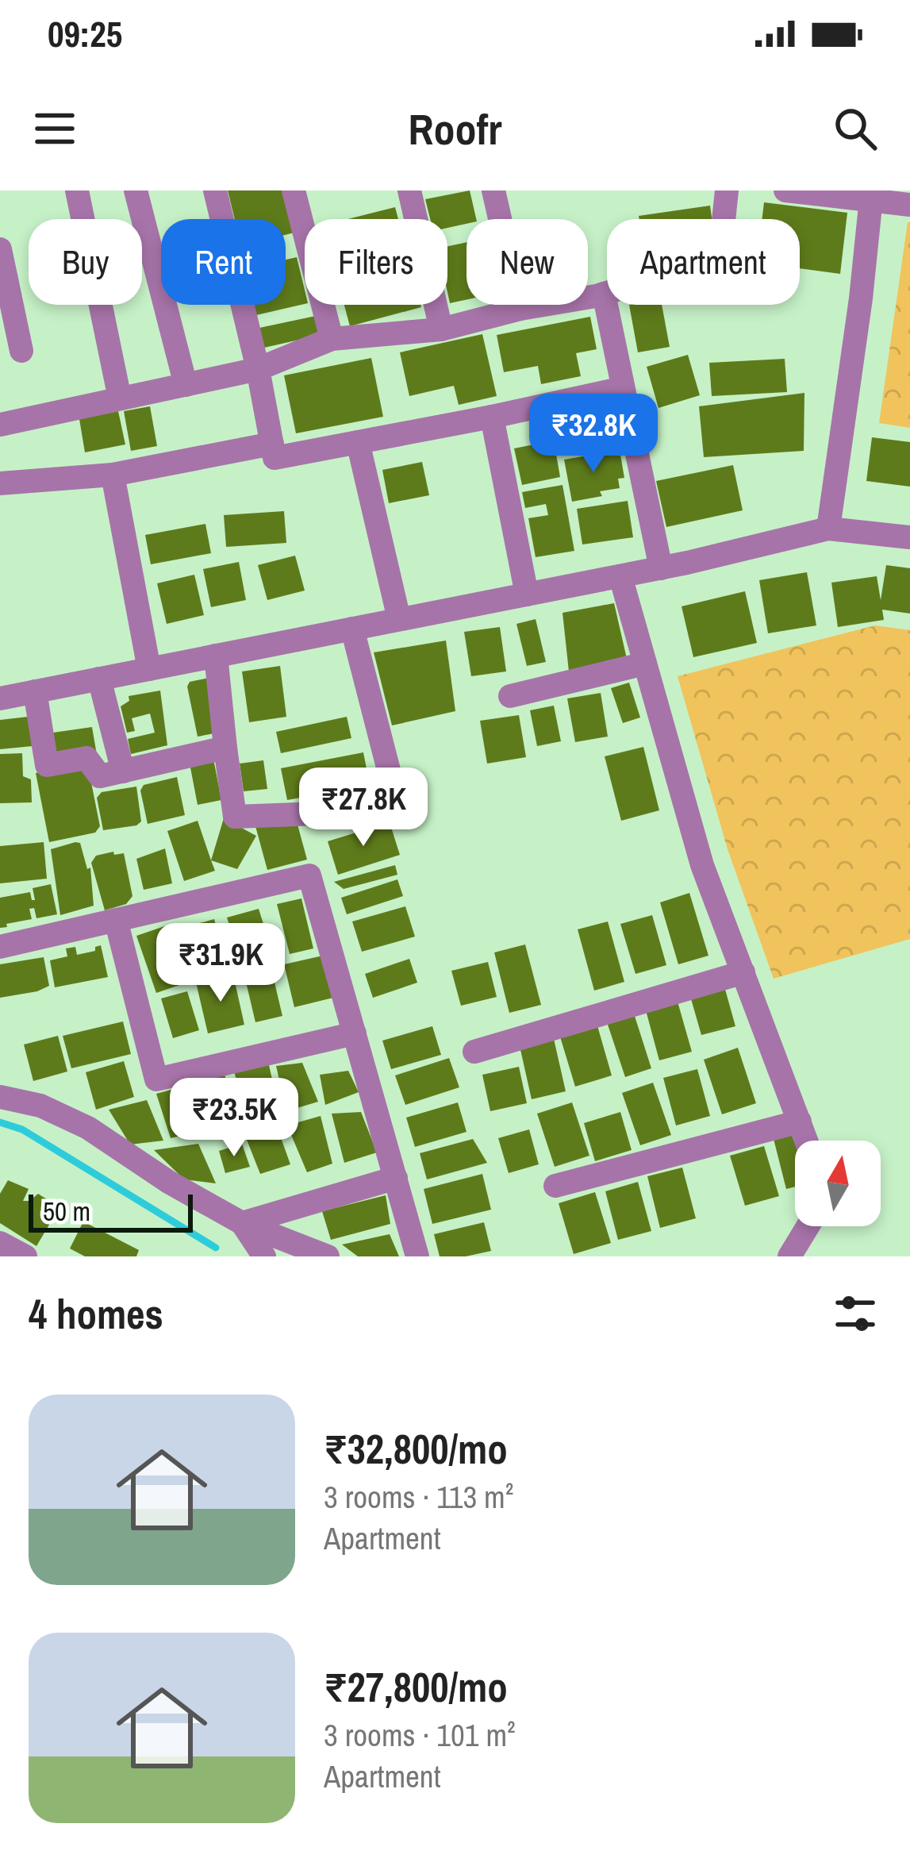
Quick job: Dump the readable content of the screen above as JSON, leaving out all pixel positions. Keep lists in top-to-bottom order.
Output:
{
  "scale_bar": "50 m",
  "north": "top",
  "page": {
    "status": "09:25",
    "header": "Roofr",
    "chip": [
      "Buy",
      "Rent",
      "Filters",
      "New",
      "Apartment"
    ],
    "price": [
      "₹32.8K",
      "₹27.8K",
      "₹31.9K",
      "₹23.5K"
    ],
    "scale": "50 m",
    "heading": "4 homes",
    "list": [
      {
        "name": "₹32,800/mo",
        "note": "3 rooms · 113 m² · Apartment"
      },
      {
        "name": "₹27,800/mo",
        "note": "3 rooms · 101 m² · Apartment"
      }
    ]
  }
}
